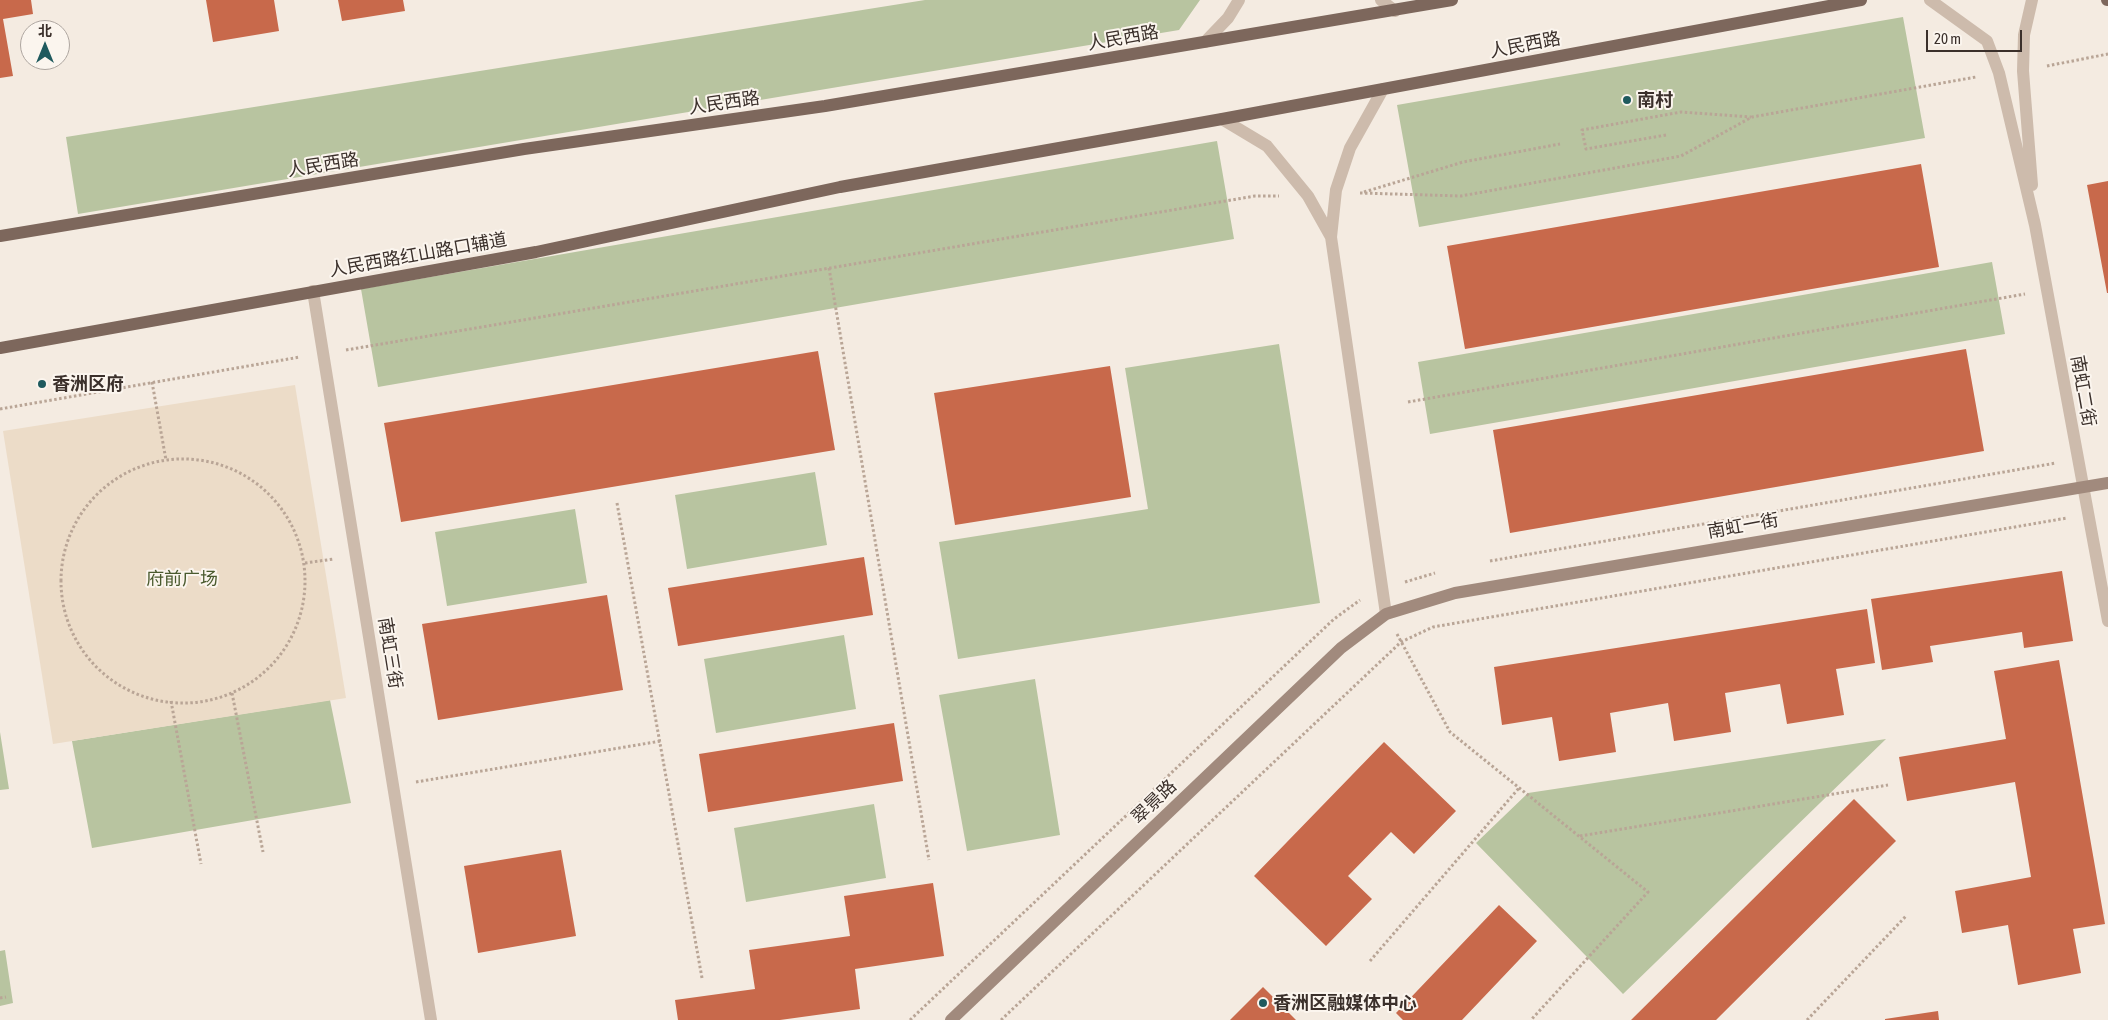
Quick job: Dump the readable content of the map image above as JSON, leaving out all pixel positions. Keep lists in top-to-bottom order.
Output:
{
  "streets": {
    "main road": [
      "人民西路",
      "人民西路红山路口辅道",
      "南虹一街",
      "翠景路"
    ],
    "street": ["南虹二街", "南虹三街"]
  },
  "crossings": [
    ["人民西路", "人民西路红山路口辅道"],
    ["人民西路红山路口辅道", "南虹三街"],
    ["南虹二街", "南虹一街"],
    ["南虹一街", "翠景路"]
  ],
  "parks": ["府前广场"],
  "places": ["南村", "香洲区府", "香洲区融媒体中心"],
  "scale_bar": "20 m",
  "north": "top"
}
